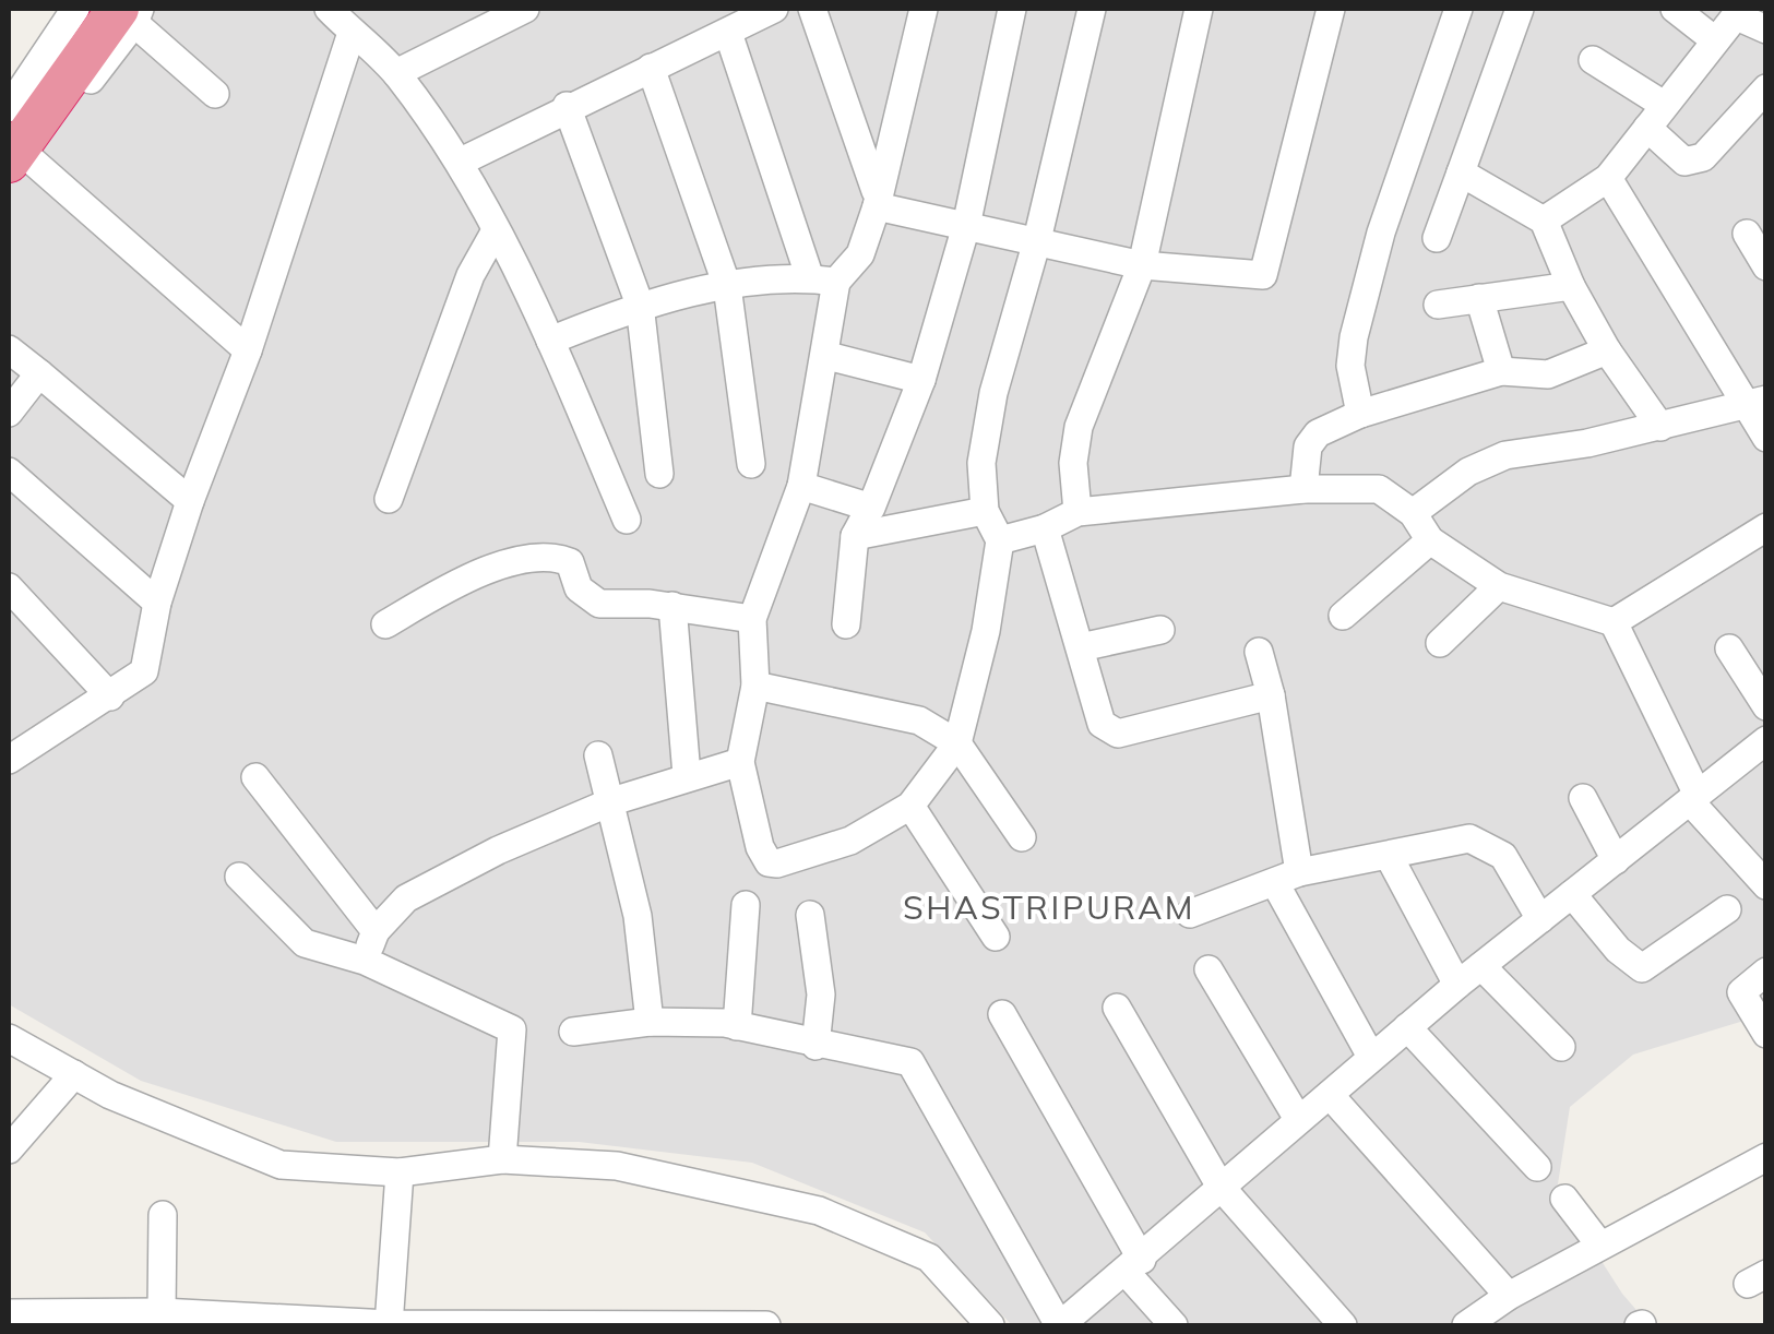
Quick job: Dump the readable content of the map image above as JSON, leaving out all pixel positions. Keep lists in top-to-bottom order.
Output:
{
  "districts": ["SHASTRIPURAM"]
}
